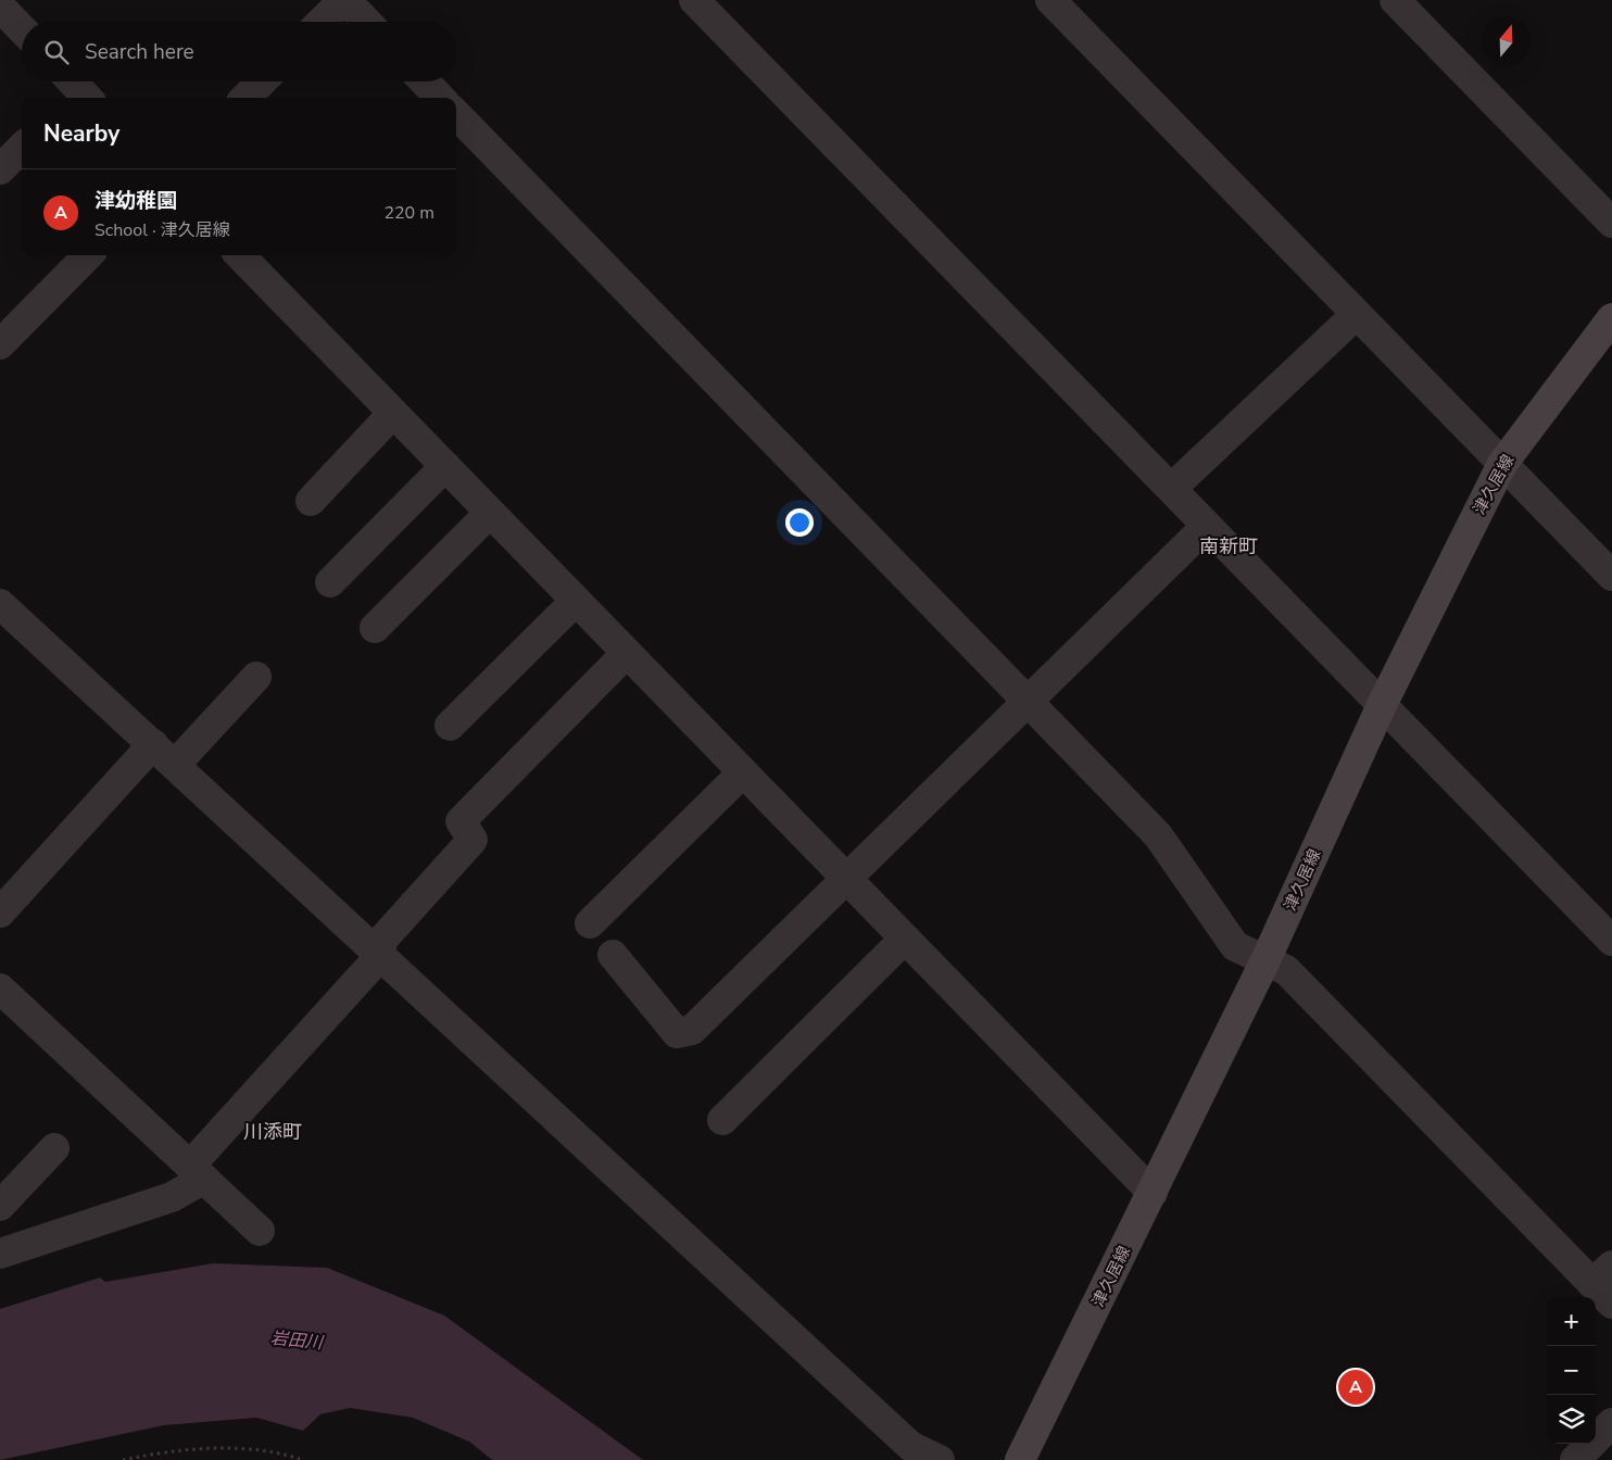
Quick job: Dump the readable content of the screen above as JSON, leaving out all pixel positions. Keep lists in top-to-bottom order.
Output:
{
  "streets": {
    "main road": ["津久居線"]
  },
  "districts": ["南新町", "川添町"],
  "water": ["岩田川"],
  "north": "top",
  "page": {
    "search": "Search here",
    "heading": "Nearby",
    "list": [
      {
        "mark": "A",
        "name": "津幼稚園",
        "note": "School · 津久居線",
        "value": "220 m"
      }
    ],
    "map_buttons": ["+", "−"],
    "pins": "A"
  }
}
